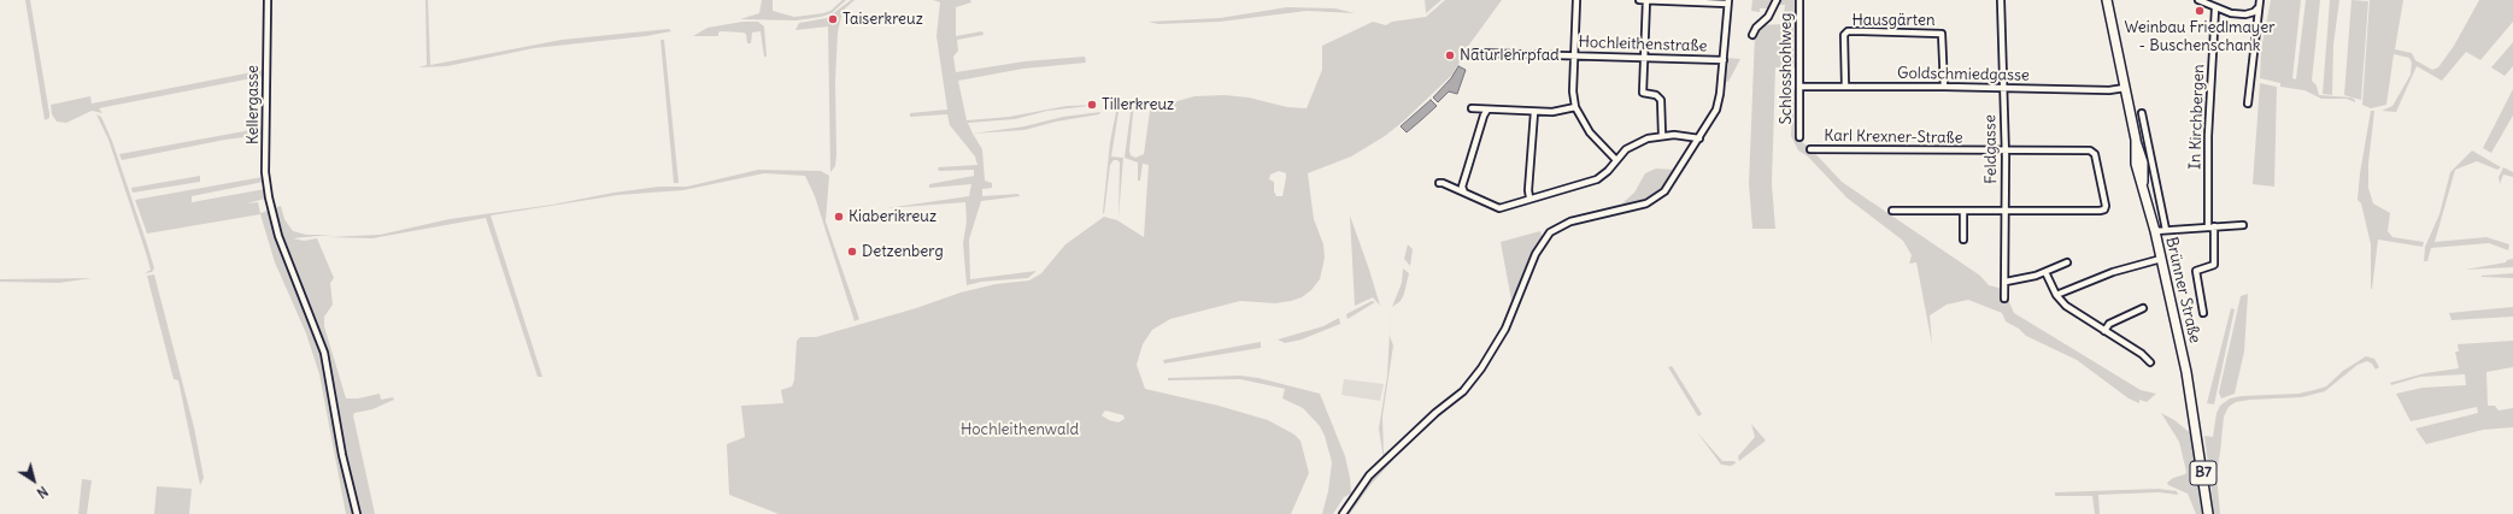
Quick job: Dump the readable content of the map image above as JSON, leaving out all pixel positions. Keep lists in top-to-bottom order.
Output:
{
  "streets": {
    "main road": ["Brünner Straße", "B7"],
    "street": [
      "Hausgärten",
      "Hochleithenstraße",
      "Schlosshohlweg",
      "Goldschmiedgasse",
      "Kellergasse",
      "In Kirchbergen",
      "Karl Krexner-Straße",
      "Feldgasse"
    ]
  },
  "crossings": [
    ["Hausgärten", "Goldschmiedgasse"],
    ["Schlosshohlweg", "Goldschmiedgasse"],
    ["Goldschmiedgasse", "Feldgasse"],
    ["Goldschmiedgasse", "Brünner Straße"],
    ["In Kirchbergen", "Brünner Straße"],
    ["Karl Krexner-Straße", "Feldgasse"]
  ],
  "parks": ["Hochleithenwald"],
  "places": [
    "Weinbau Friedlmayer - Buschenschank",
    "Taiserkreuz",
    "Naturlehrpfad",
    "Tillerkreuz",
    "Kiaberikreuz",
    "Detzenberg"
  ],
  "north": "bottom right"
}
